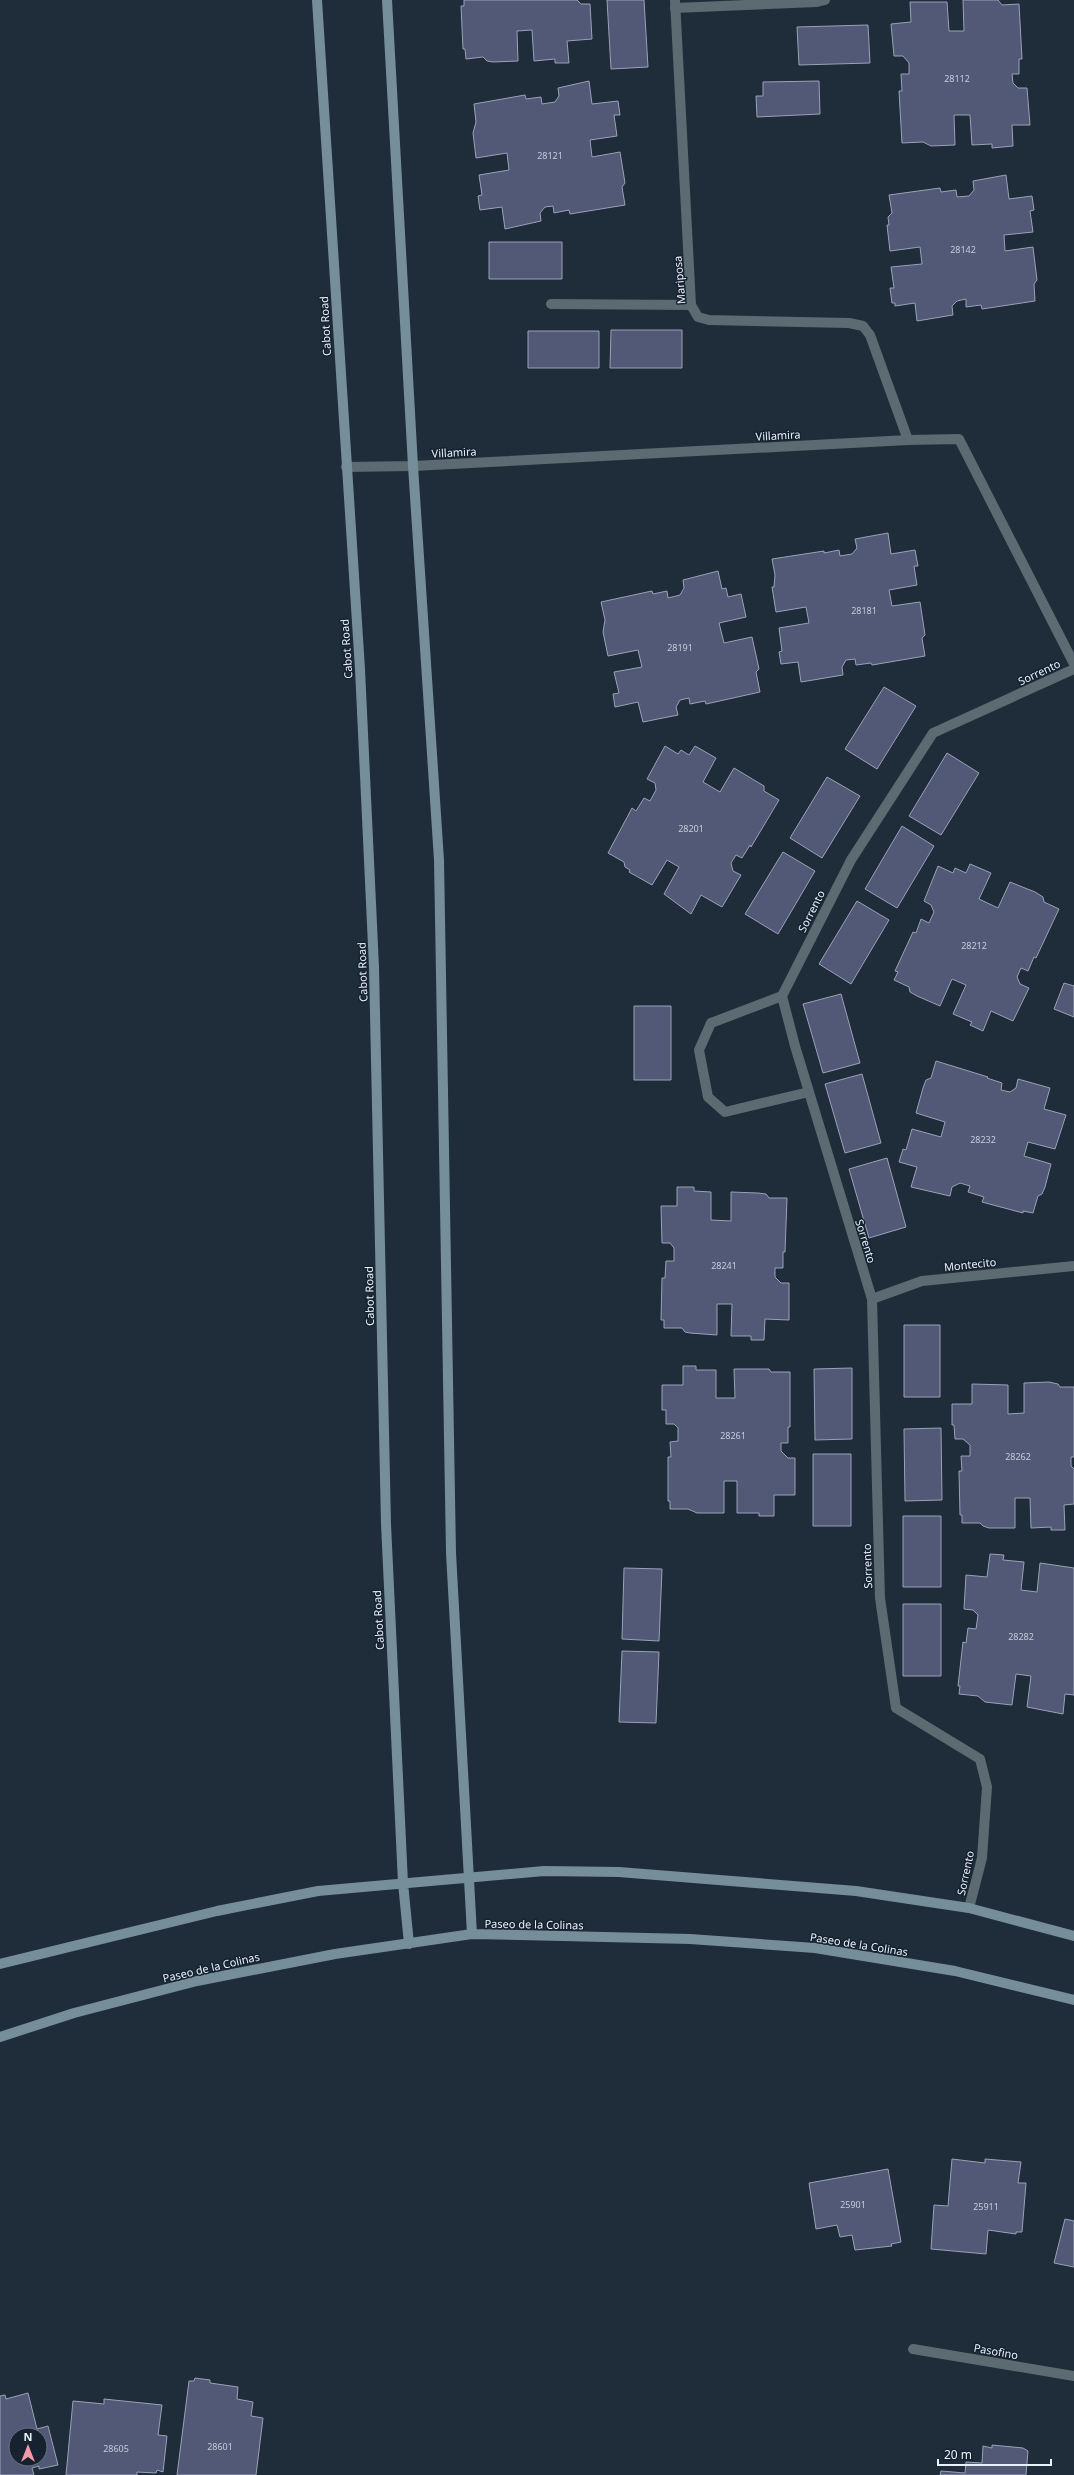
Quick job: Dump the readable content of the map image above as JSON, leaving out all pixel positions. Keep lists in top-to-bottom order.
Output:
{
  "streets": {
    "main road": ["Cabot Road", "Paseo de la Colinas"],
    "street": [
      "Mariposa",
      "Villamira",
      "Sorrento",
      "Montecito",
      "Pasofino"
    ]
  },
  "crossings": [
    ["Mariposa", "Villamira"],
    ["Cabot Road", "Villamira"],
    ["Cabot Road", "Paseo de la Colinas"],
    ["Sorrento", "Montecito"]
  ],
  "house_numbers": [
    "28112",
    "28121",
    "28142",
    "28181",
    "28191",
    "28201",
    "28212",
    "28232",
    "28241",
    "28261",
    "28262",
    "28282",
    "25901",
    "25911",
    "28601",
    "28605"
  ],
  "scale_bar": "20 m",
  "north": "top"
}
